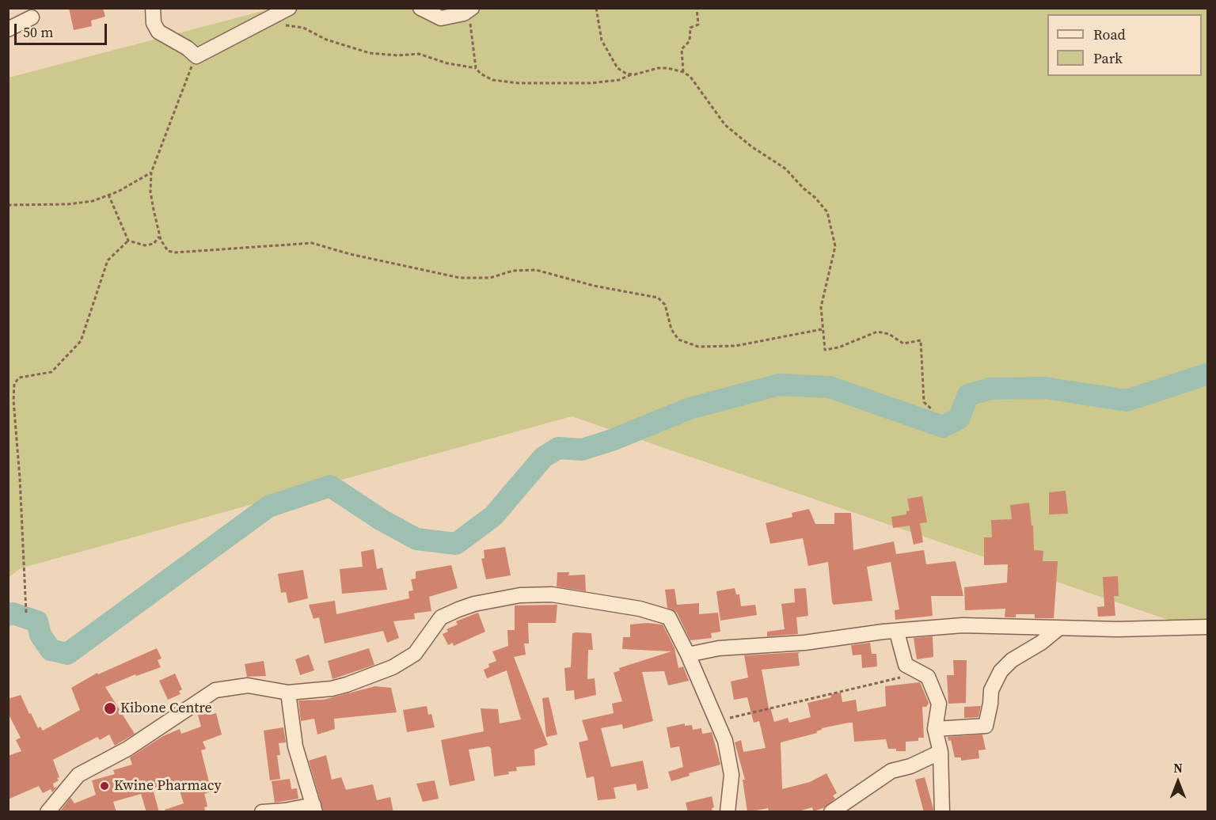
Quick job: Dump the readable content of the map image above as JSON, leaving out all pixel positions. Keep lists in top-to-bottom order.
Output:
{
  "places": ["Kibone Centre", "Kwine Pharmacy"],
  "legend": ["Road", "Park"],
  "scale_bar": "50 m",
  "north": "top"
}
